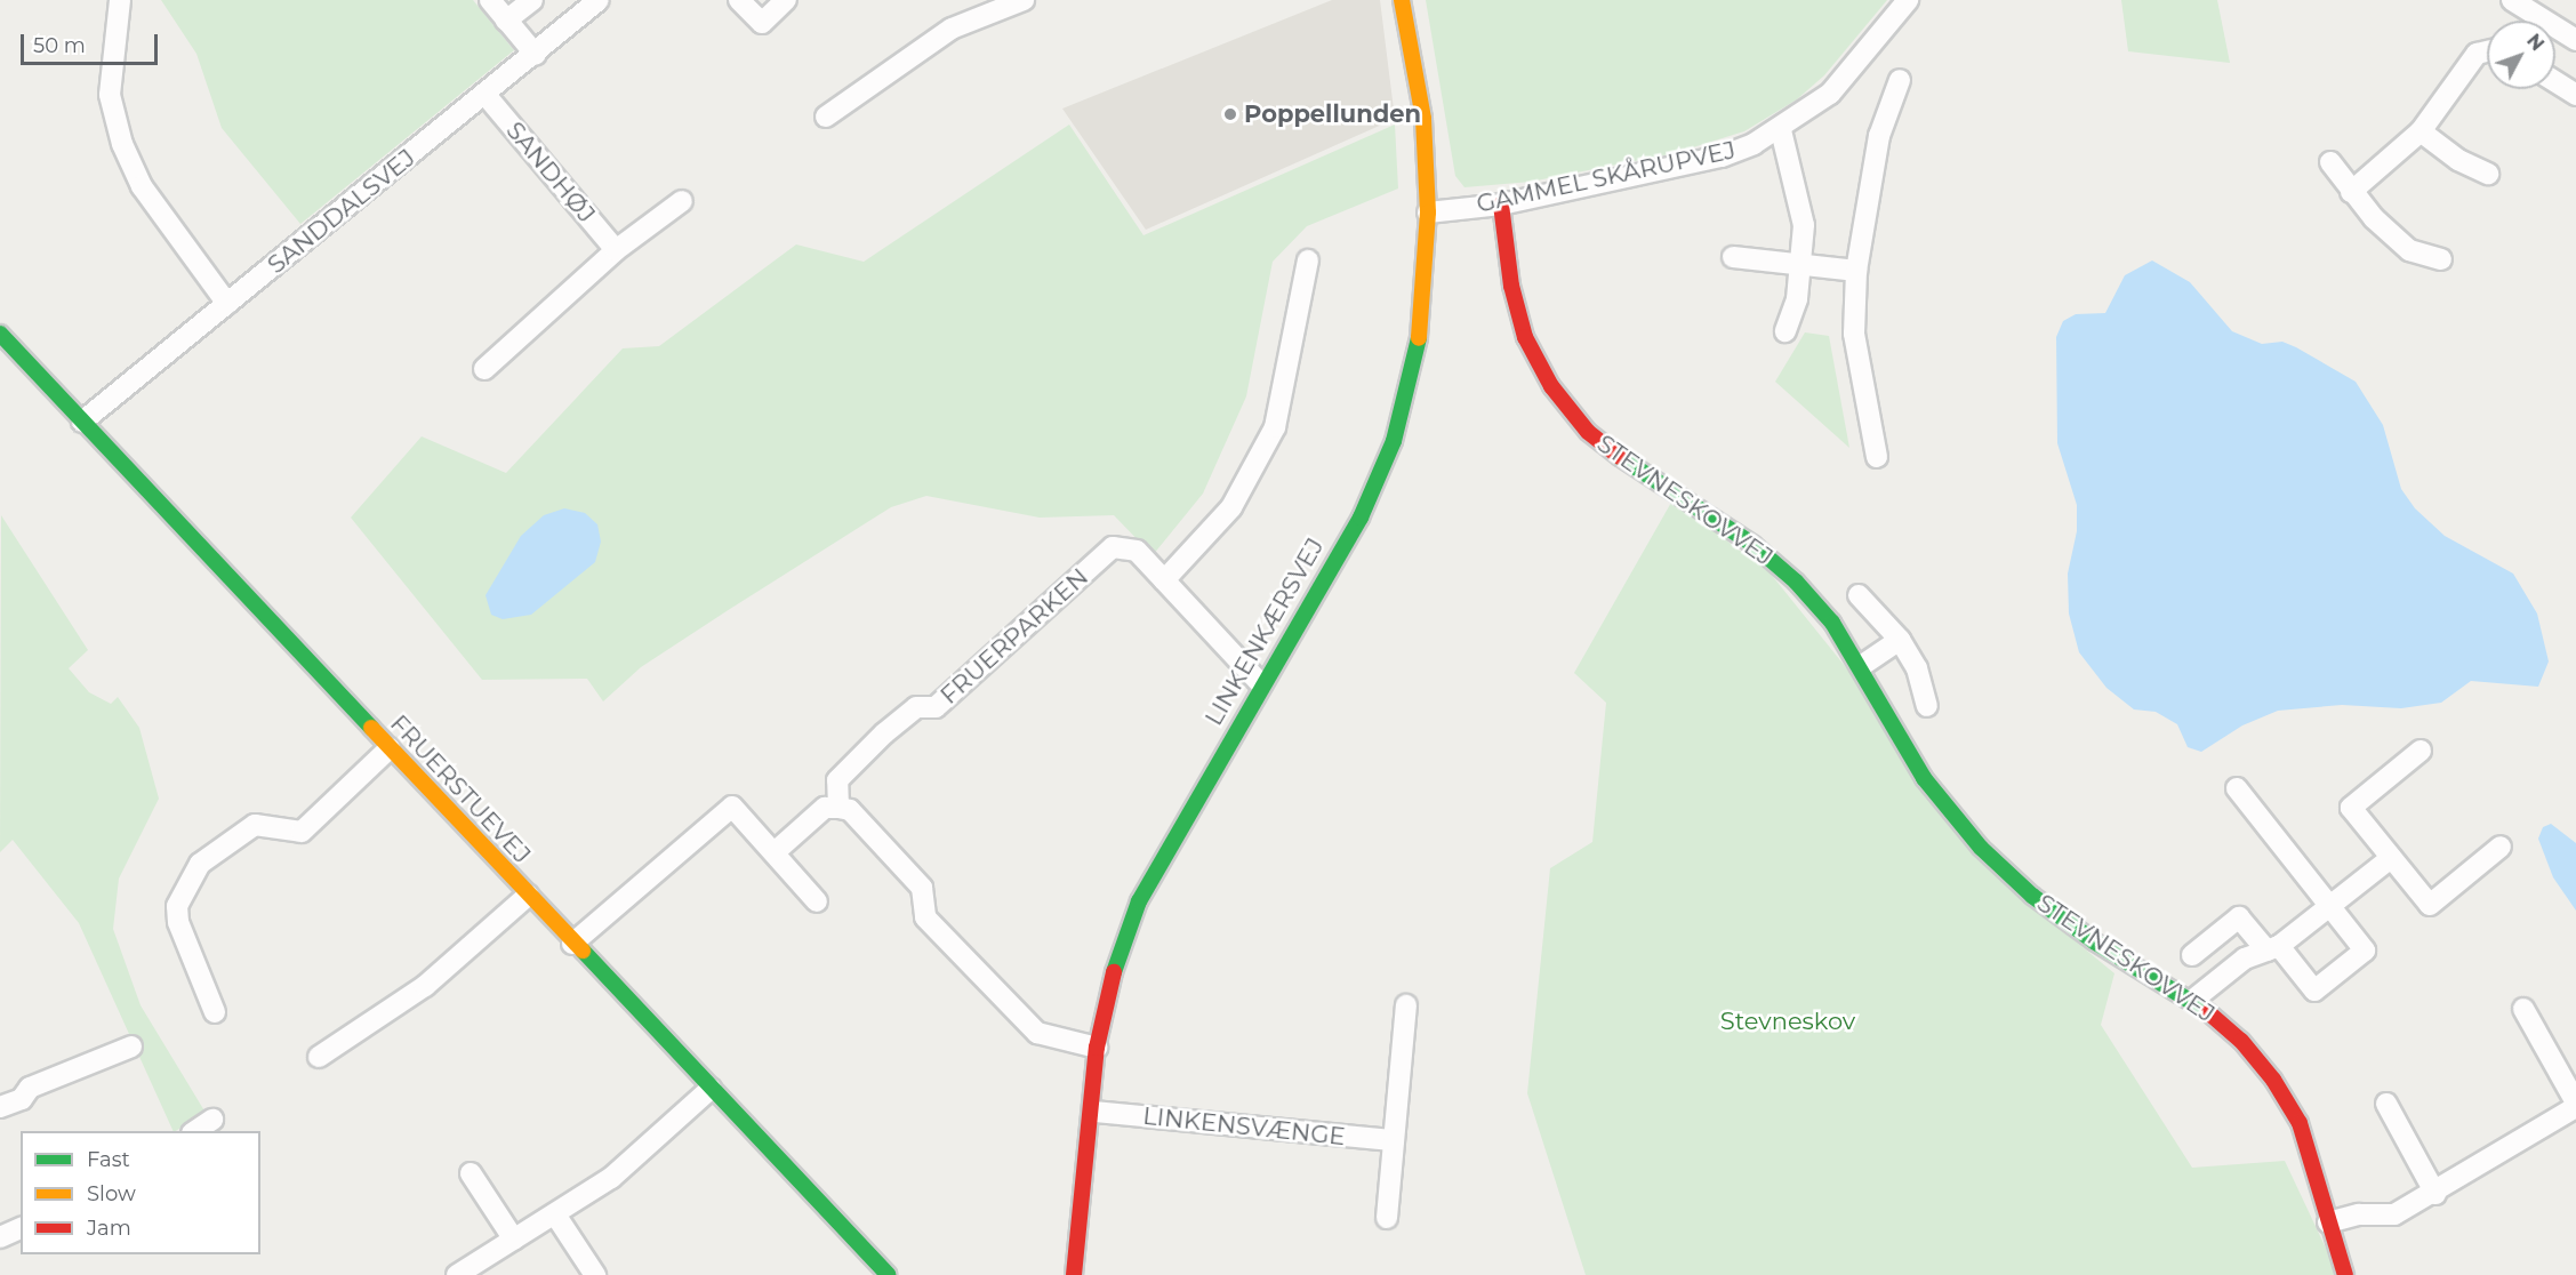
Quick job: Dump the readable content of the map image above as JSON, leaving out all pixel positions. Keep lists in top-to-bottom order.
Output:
{
  "streets": {
    "street": [
      "SANDHØJ",
      "GAMMEL SKÅRUPVEJ",
      "SANDDALSVEJ",
      "STEVNESKOVVEJ",
      "LINKENKÆRSVEJ",
      "FRUERPARKEN",
      "FRUERSTUEVEJ",
      "LINKENSVÆNGE"
    ]
  },
  "crossings": [
    ["SANDHØJ", "SANDDALSVEJ"],
    ["GAMMEL SKÅRUPVEJ", "STEVNESKOVVEJ"],
    ["GAMMEL SKÅRUPVEJ", "LINKENKÆRSVEJ"],
    ["SANDDALSVEJ", "FRUERSTUEVEJ"],
    ["LINKENKÆRSVEJ", "FRUERPARKEN"],
    ["LINKENKÆRSVEJ", "LINKENSVÆNGE"]
  ],
  "parks": ["Stevneskov"],
  "places": ["Poppellunden"],
  "legend": ["Fast", "Slow", "Jam"],
  "scale_bar": "50 m",
  "north": "top right"
}
